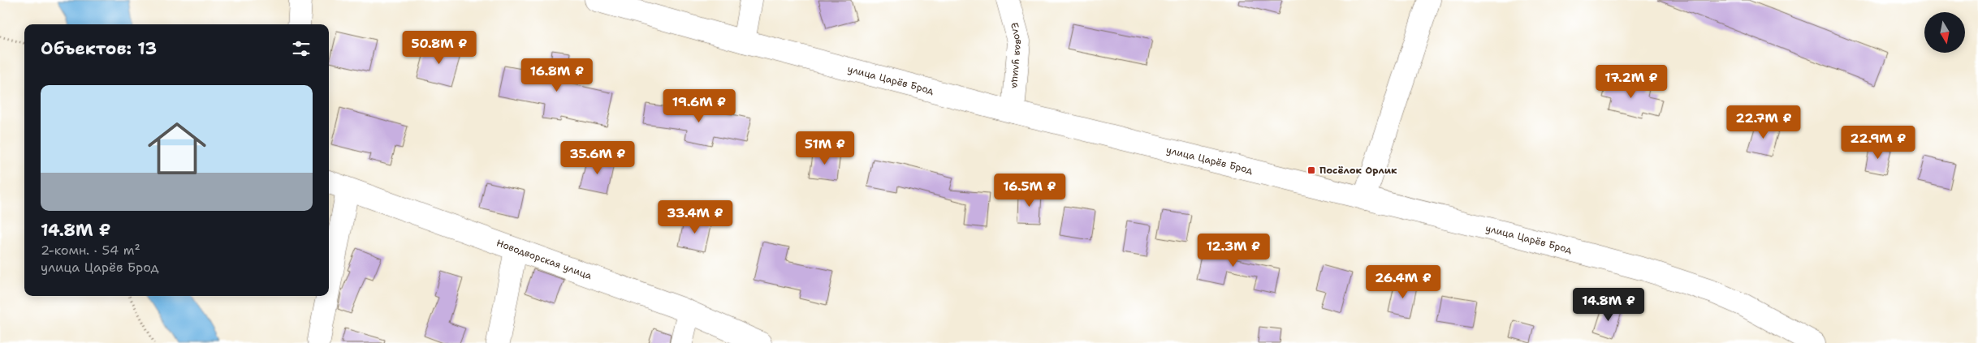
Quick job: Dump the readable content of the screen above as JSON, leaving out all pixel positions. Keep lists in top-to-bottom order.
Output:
{
  "streets": {
    "street": ["Еловая улица", "улица Царёв Брод", "Новодворская улица"]
  },
  "crossings": [
    ["Еловая улица", "улица Царёв Брод"]
  ],
  "places": {
    "transit": ["Посёлок Орлик"]
  },
  "north": "bottom",
  "page": {
    "heading": "Объектов: 13",
    "price": [
      "50.8M ₽",
      "16.8M ₽",
      "17.2M ₽",
      "19.6M ₽",
      "22.7M ₽",
      "22.9M ₽",
      "51M ₽",
      "35.6M ₽",
      "16.5M ₽",
      "33.4M ₽",
      "12.3M ₽",
      "26.4M ₽",
      "14.8M ₽"
    ],
    "list": [
      {
        "name": "14.8M ₽",
        "note": "2-комн. · 54 m² · улица Царёв Брод"
      }
    ]
  }
}
